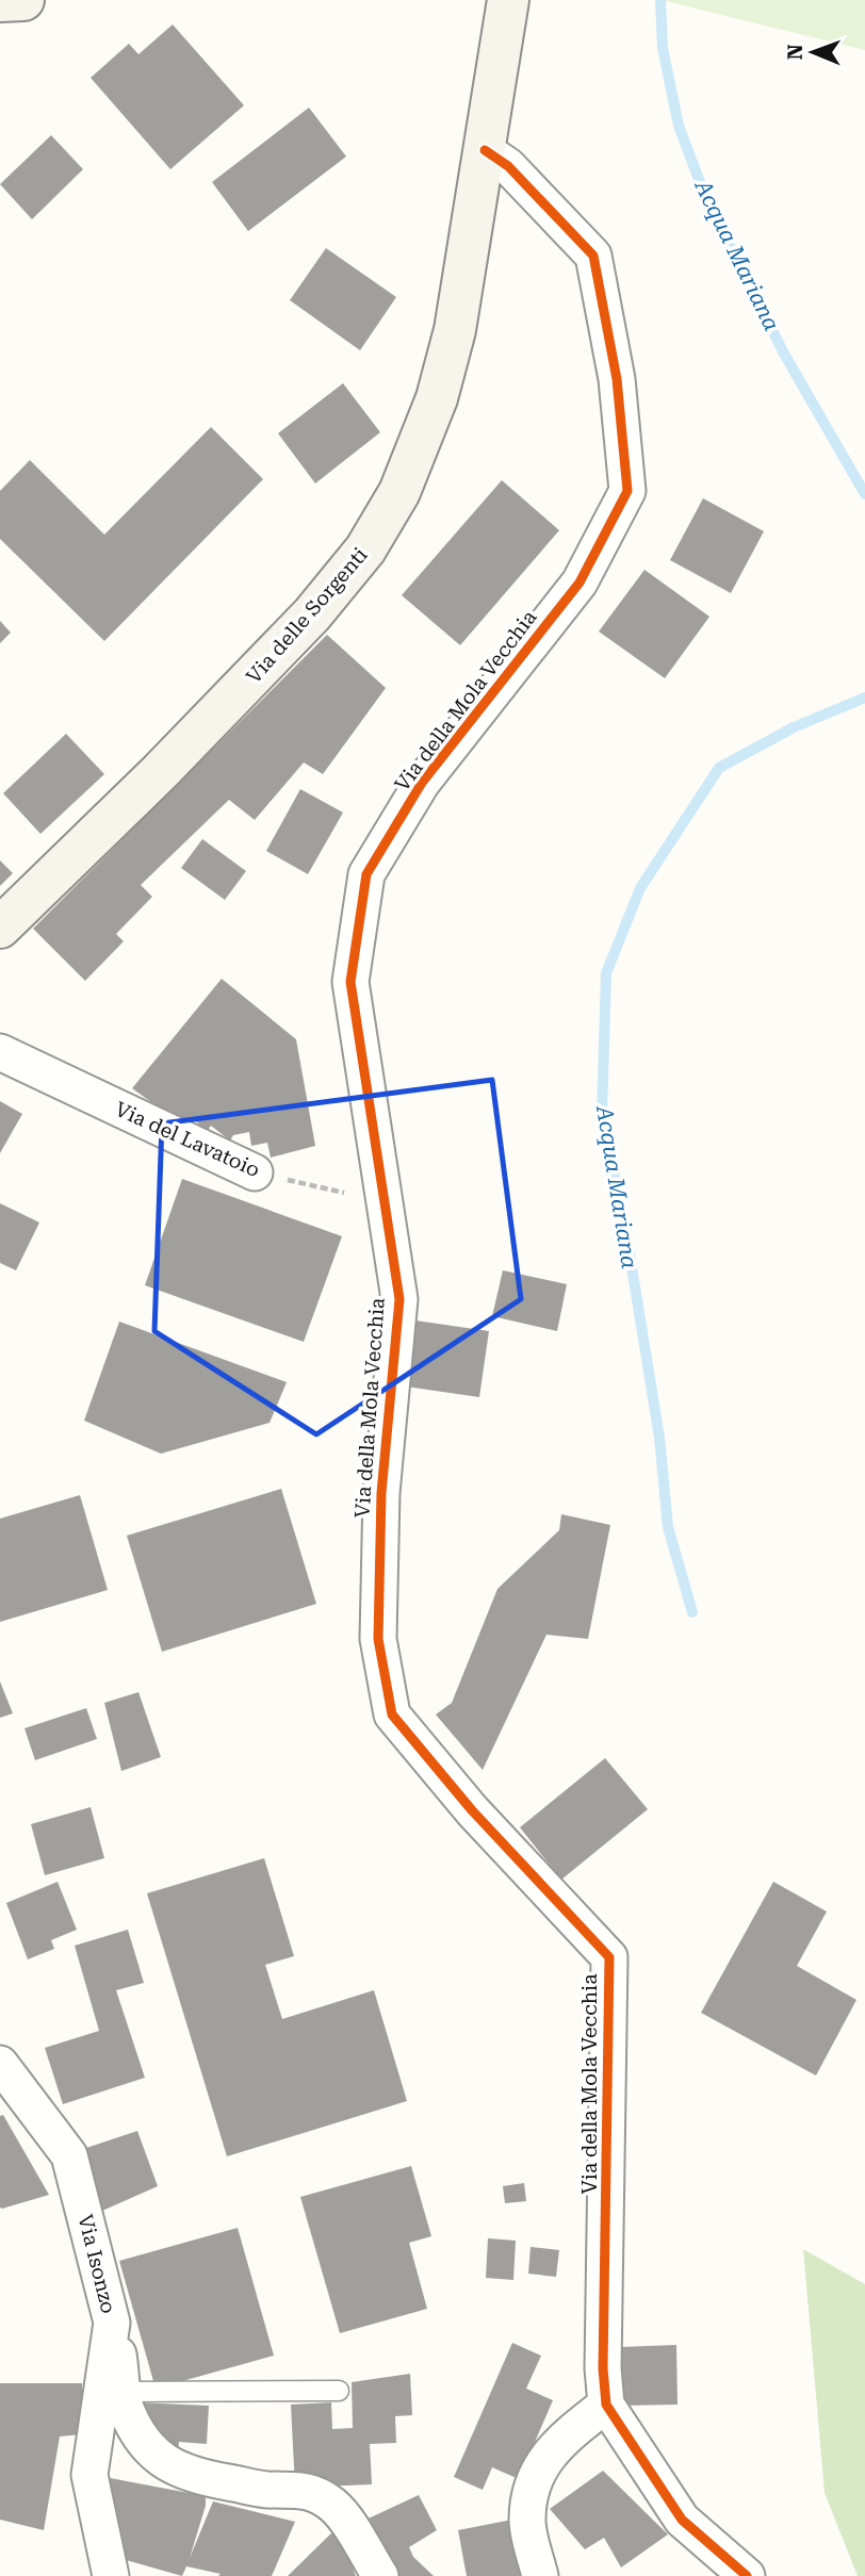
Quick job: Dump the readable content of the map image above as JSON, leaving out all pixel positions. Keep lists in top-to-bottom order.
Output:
{
  "streets": {
    "main road": ["Via delle Sorgenti"],
    "street": ["Via della Mola Vecchia", "Via del Lavatoio", "Via Isonzo"]
  },
  "crossings": [
    ["Via delle Sorgenti", "Via della Mola Vecchia"],
    ["Via della Mola Vecchia", "Via del Lavatoio"]
  ],
  "water": ["Acqua Mariana"],
  "north": "left"
}
